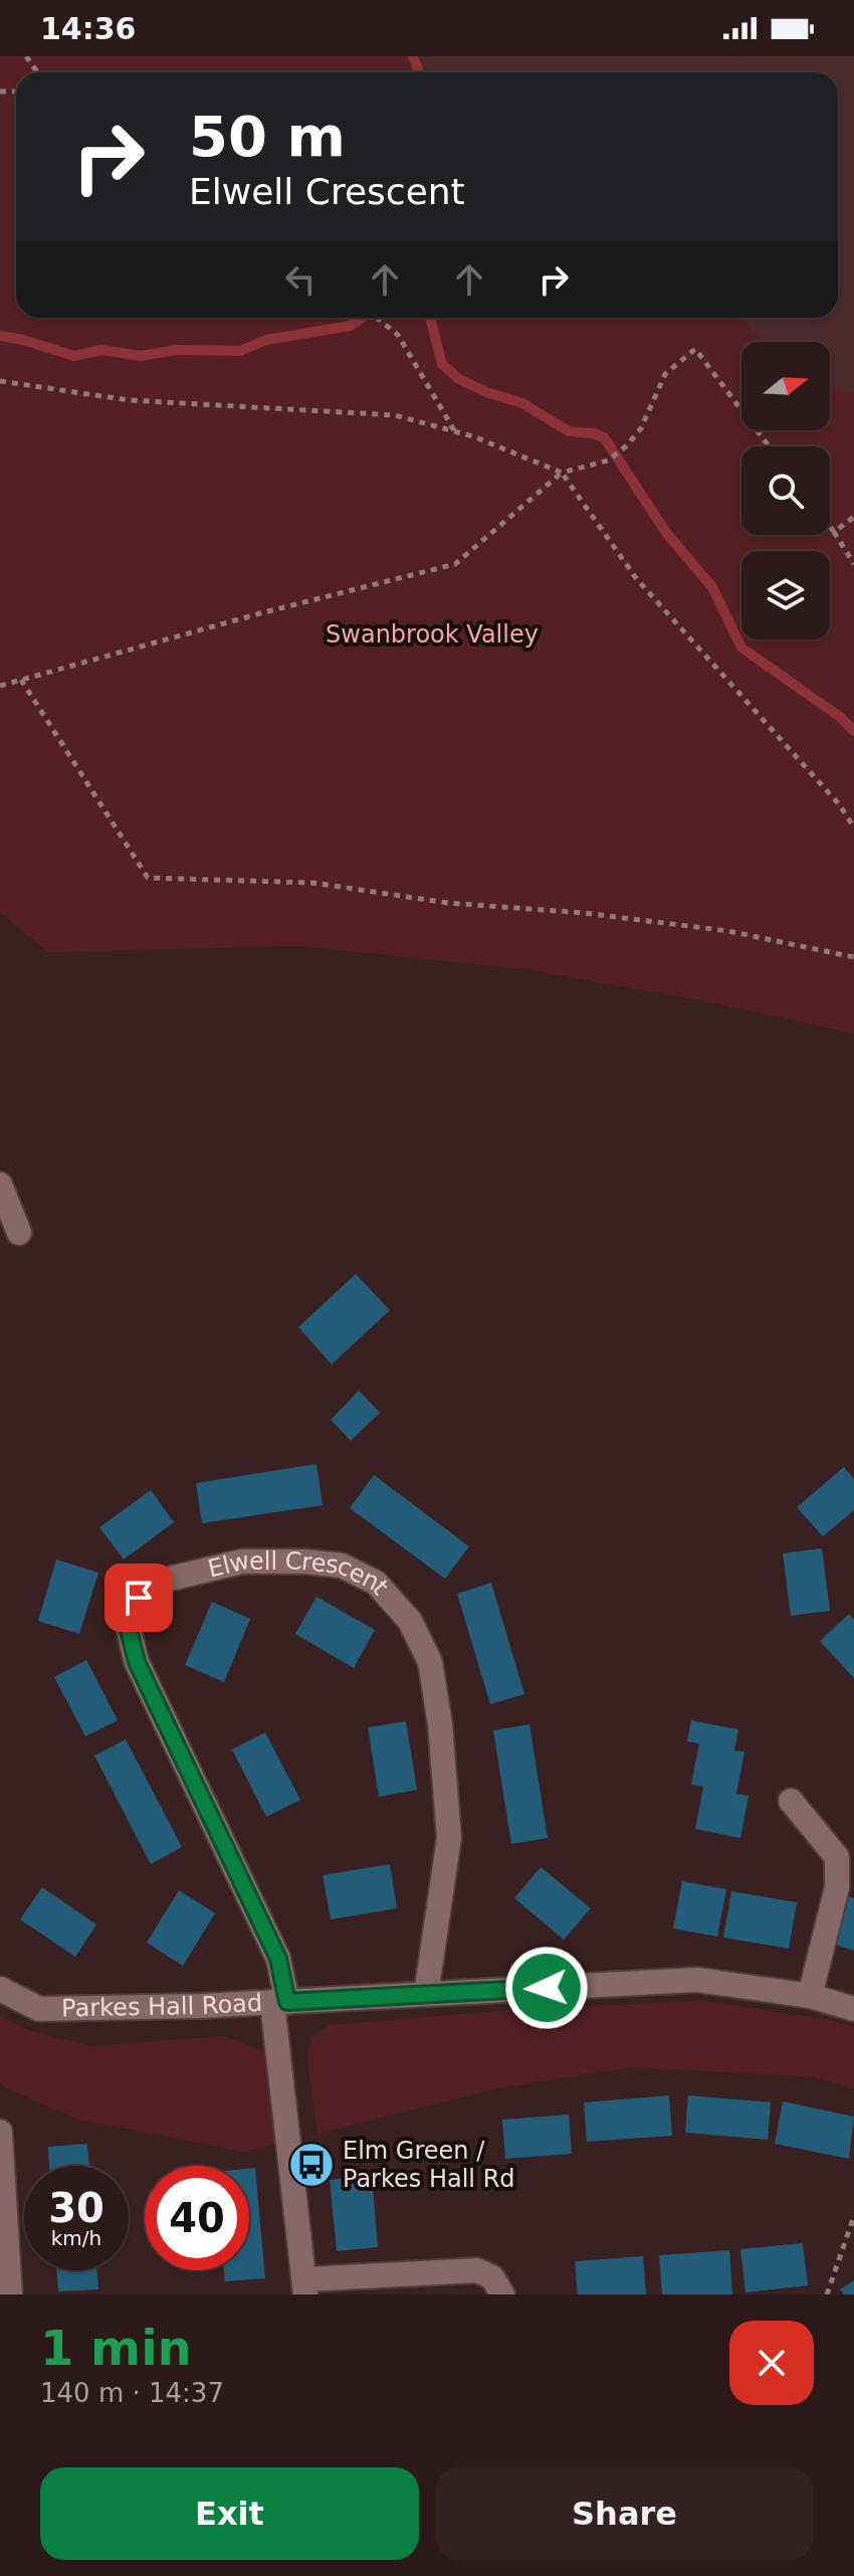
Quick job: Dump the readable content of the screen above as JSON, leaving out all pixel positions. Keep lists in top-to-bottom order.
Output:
{
  "streets": {
    "street": ["Elwell Crescent", "Parkes Hall Road"]
  },
  "crossings": [
    ["Elwell Crescent", "Parkes Hall Road"]
  ],
  "parks": ["Swanbrook Valley"],
  "places": {
    "bus stop": ["Elm Green / Parkes Hall Rd"]
  },
  "north": "right",
  "page": {
    "status": "14:36",
    "turn": ["50 m", "Elwell Crescent"],
    "speed": "30 km/h",
    "limit": "40",
    "heading": ["1 min", "140 m · 14:37"],
    "buttons": ["Exit", "Share"]
  }
}
